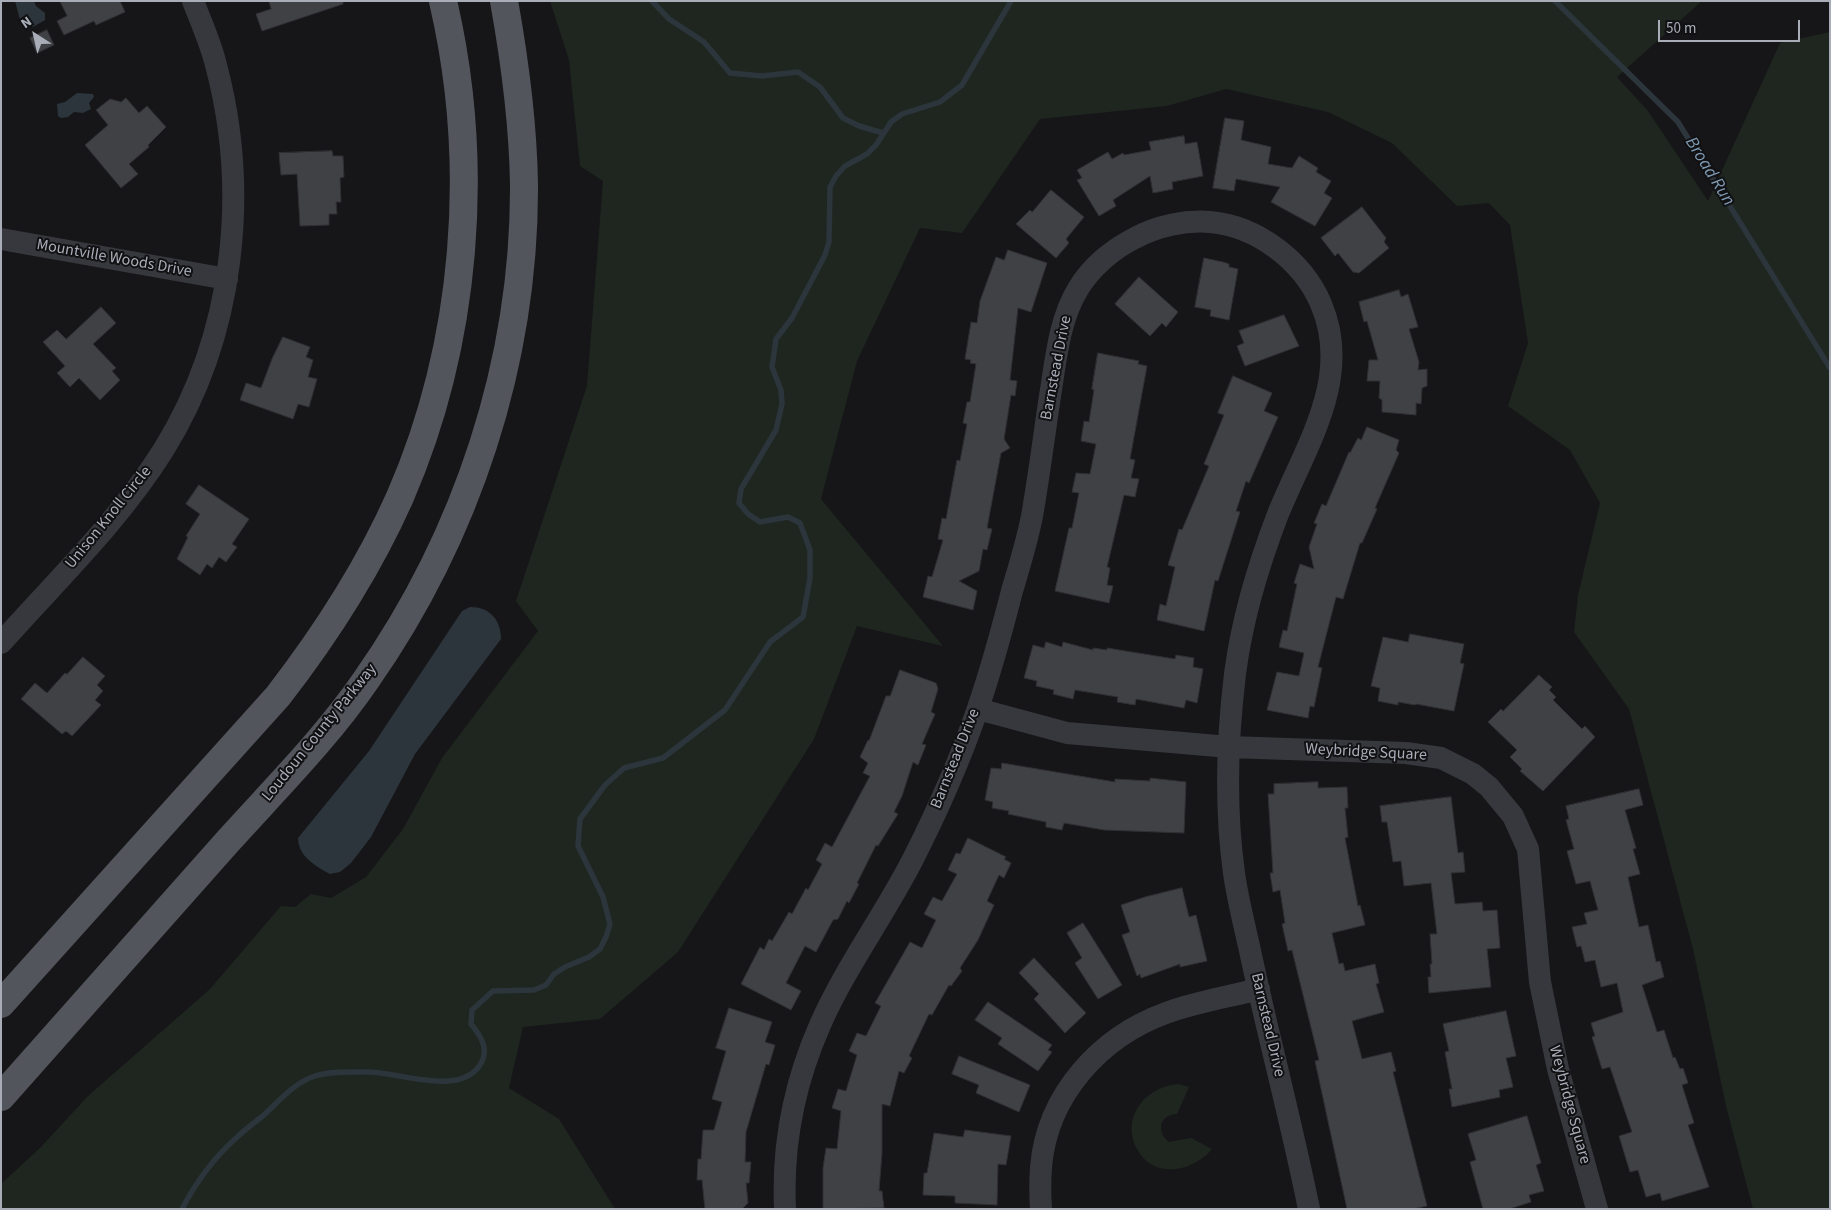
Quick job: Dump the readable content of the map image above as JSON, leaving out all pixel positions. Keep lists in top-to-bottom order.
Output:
{
  "streets": {
    "main road": ["Loudoun County Parkway"],
    "street": [
      "Mountville Woods Drive",
      "Barnstead Drive",
      "Unison Knoll Circle",
      "Weybridge Square"
    ]
  },
  "crossings": [
    ["Mountville Woods Drive", "Unison Knoll Circle"],
    ["Barnstead Drive", "Weybridge Square"]
  ],
  "water": ["Broad Run"],
  "scale_bar": "50 m",
  "north": "top left"
}
